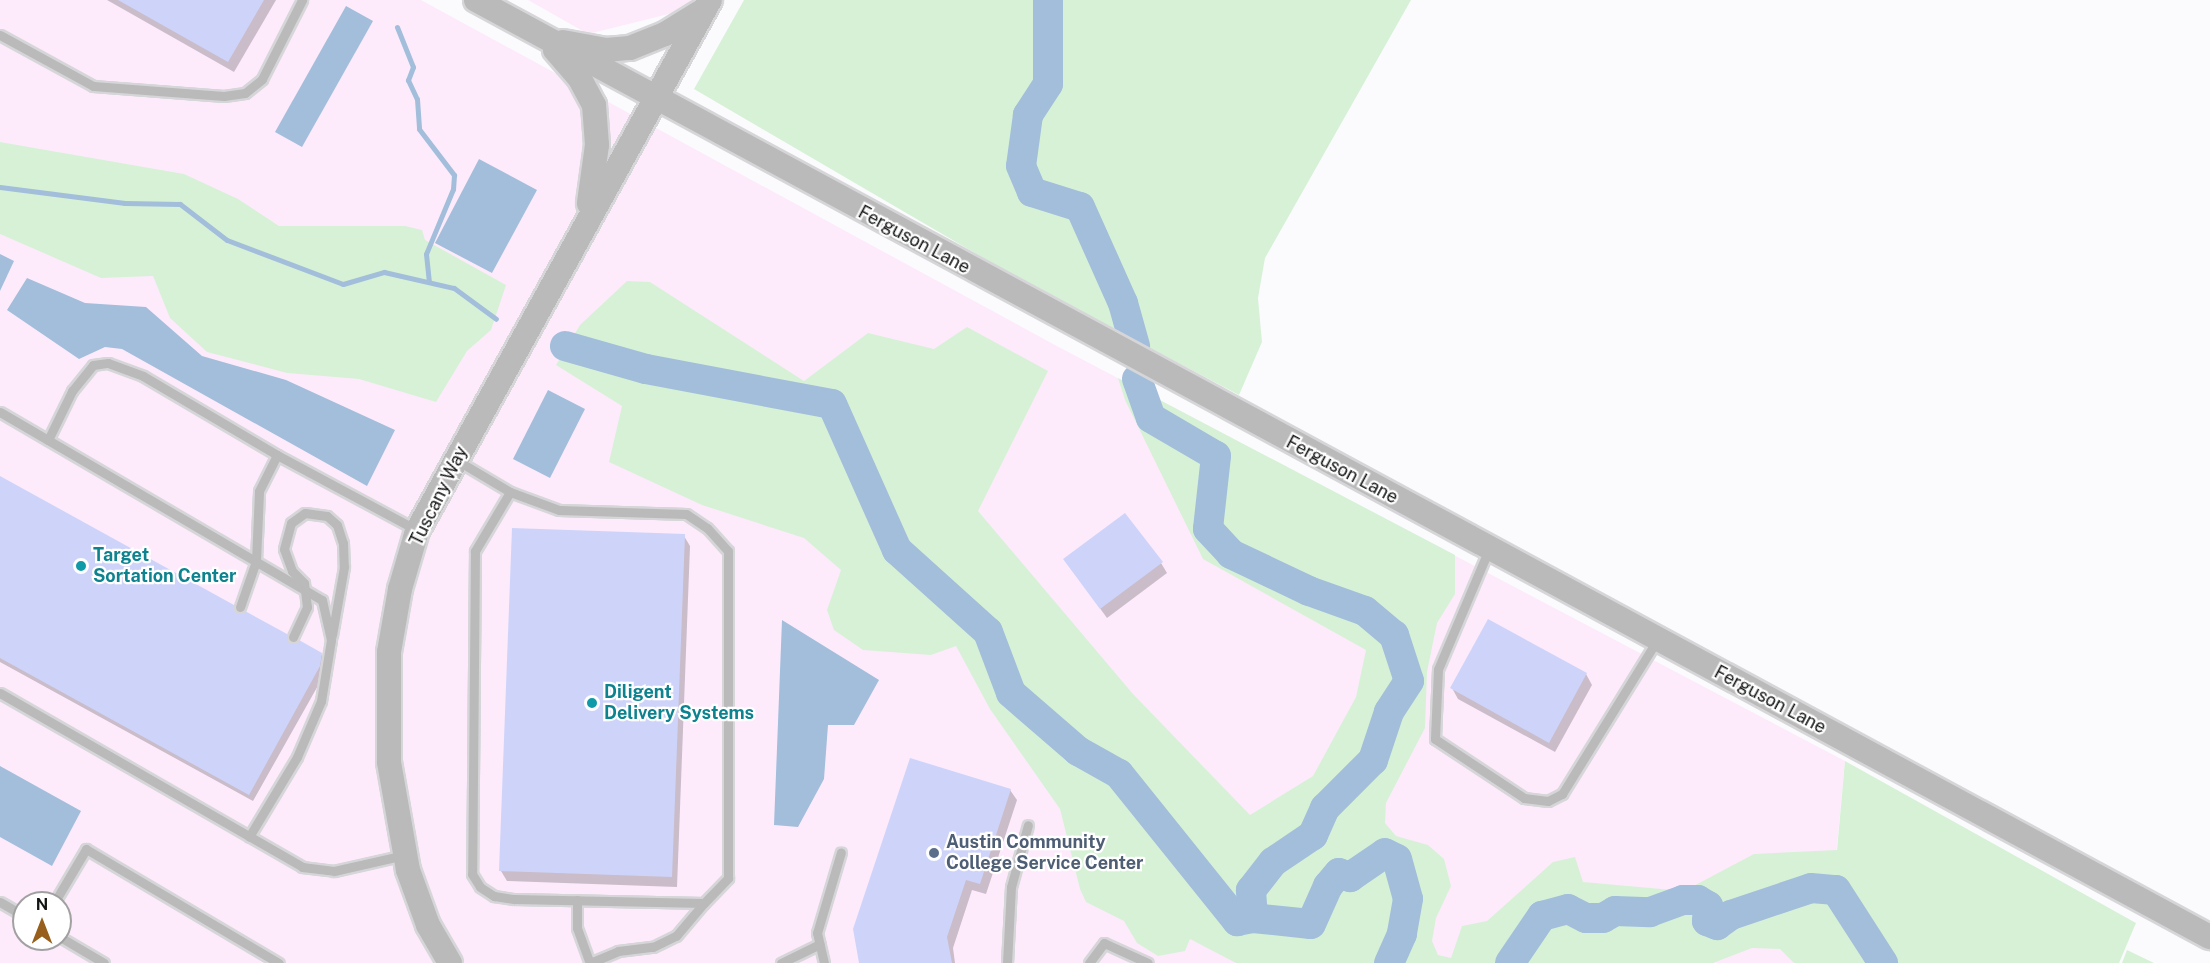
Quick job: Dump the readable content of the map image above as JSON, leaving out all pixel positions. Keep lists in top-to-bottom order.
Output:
{
  "streets": {
    "street": ["Ferguson Lane", "Tuscany Way"]
  },
  "crossings": [
    ["Ferguson Lane", "Tuscany Way"]
  ],
  "places": ["Target Sortation Center", "Diligent Delivery Systems", "Austin Community College Service Center"],
  "north": "top"
}
